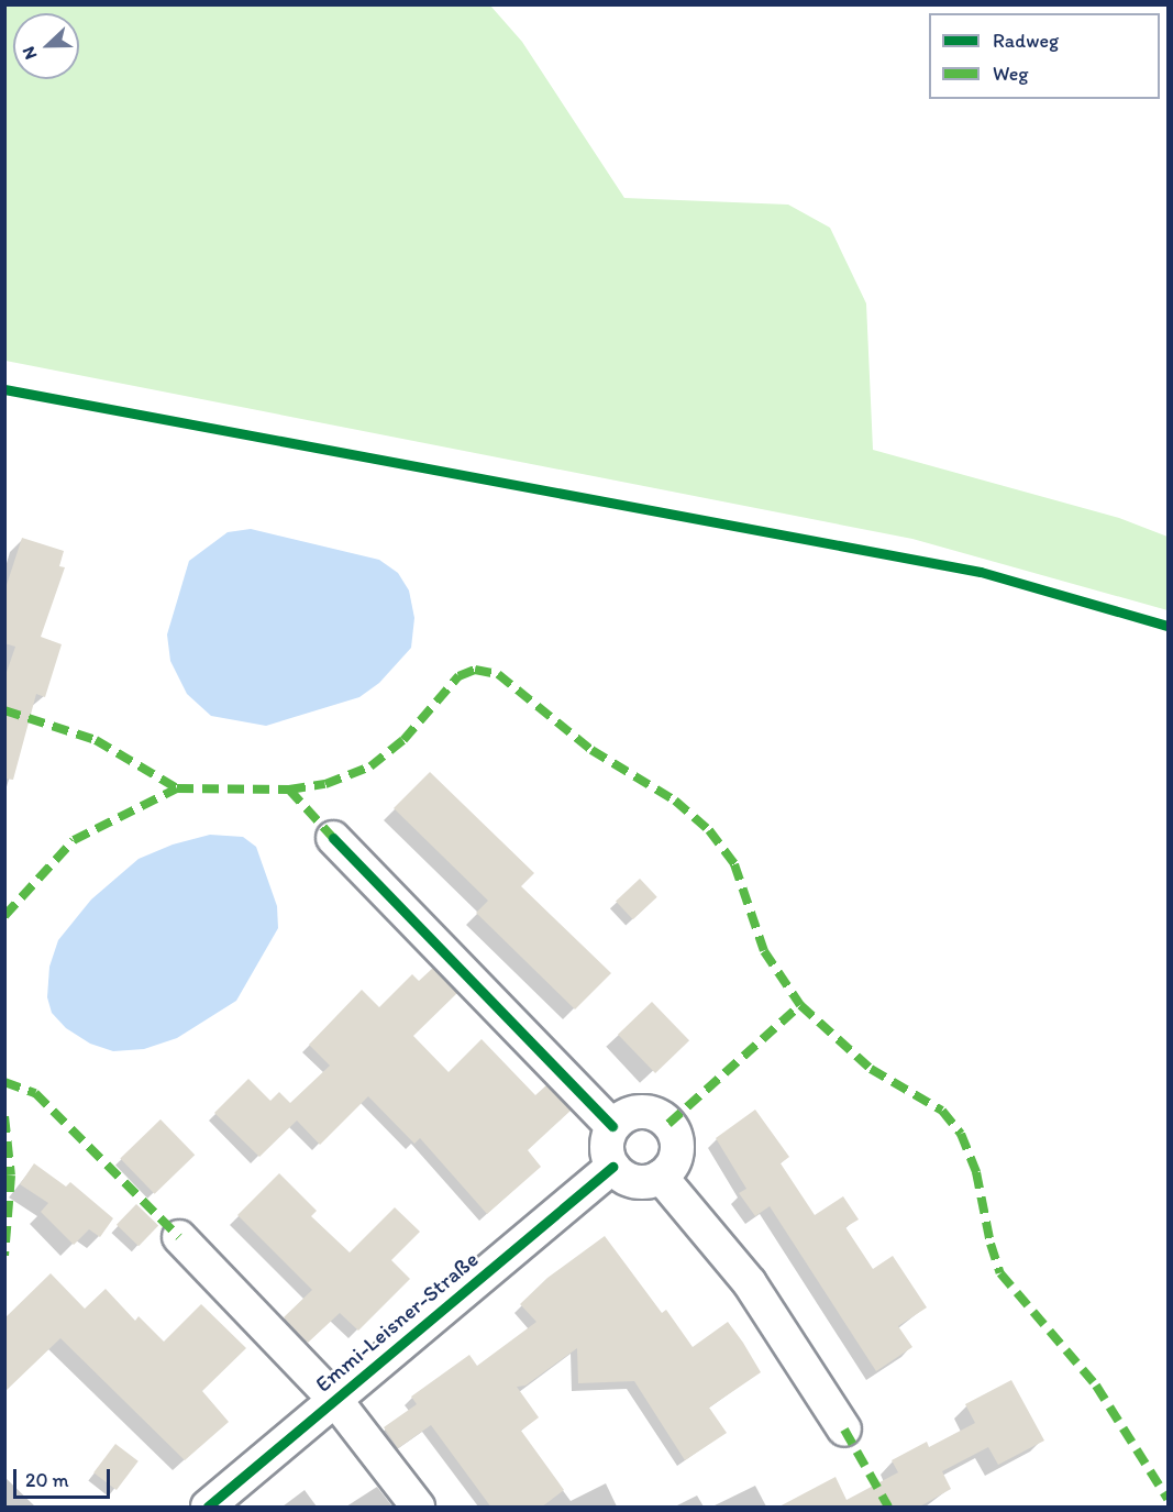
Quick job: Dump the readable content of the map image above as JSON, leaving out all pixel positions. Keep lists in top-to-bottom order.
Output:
{
  "streets": {
    "street": ["Emmi-Leisner-Straße"]
  },
  "legend": ["Radweg", "Weg"],
  "scale_bar": "20 m",
  "north": "left"
}
